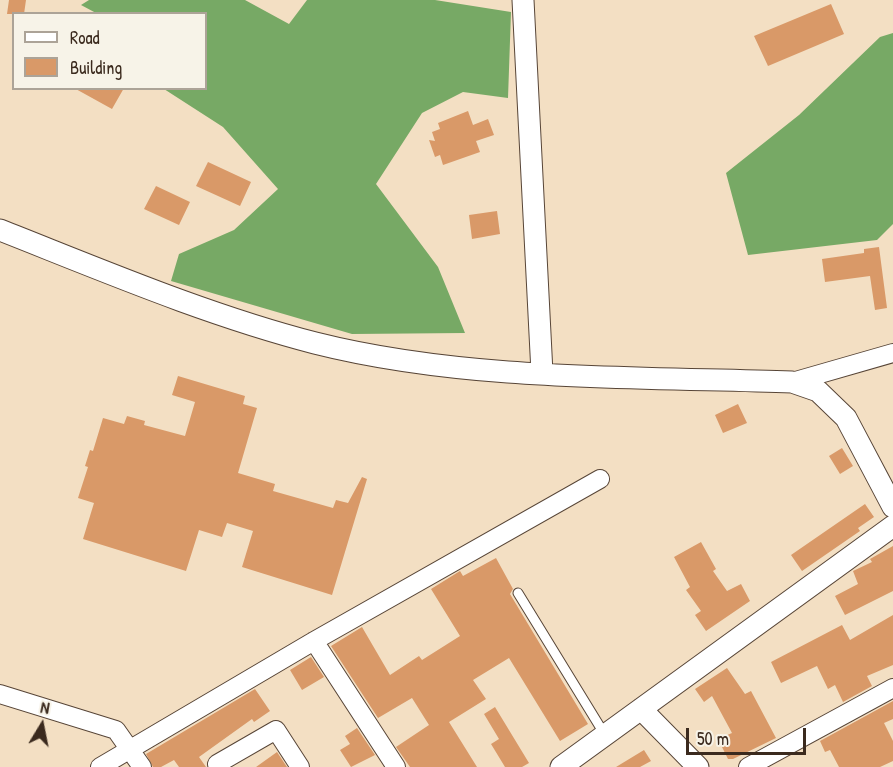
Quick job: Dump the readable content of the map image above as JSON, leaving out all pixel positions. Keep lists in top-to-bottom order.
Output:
{
  "legend": ["Road", "Building"],
  "scale_bar": "50 m",
  "north": "top"
}
